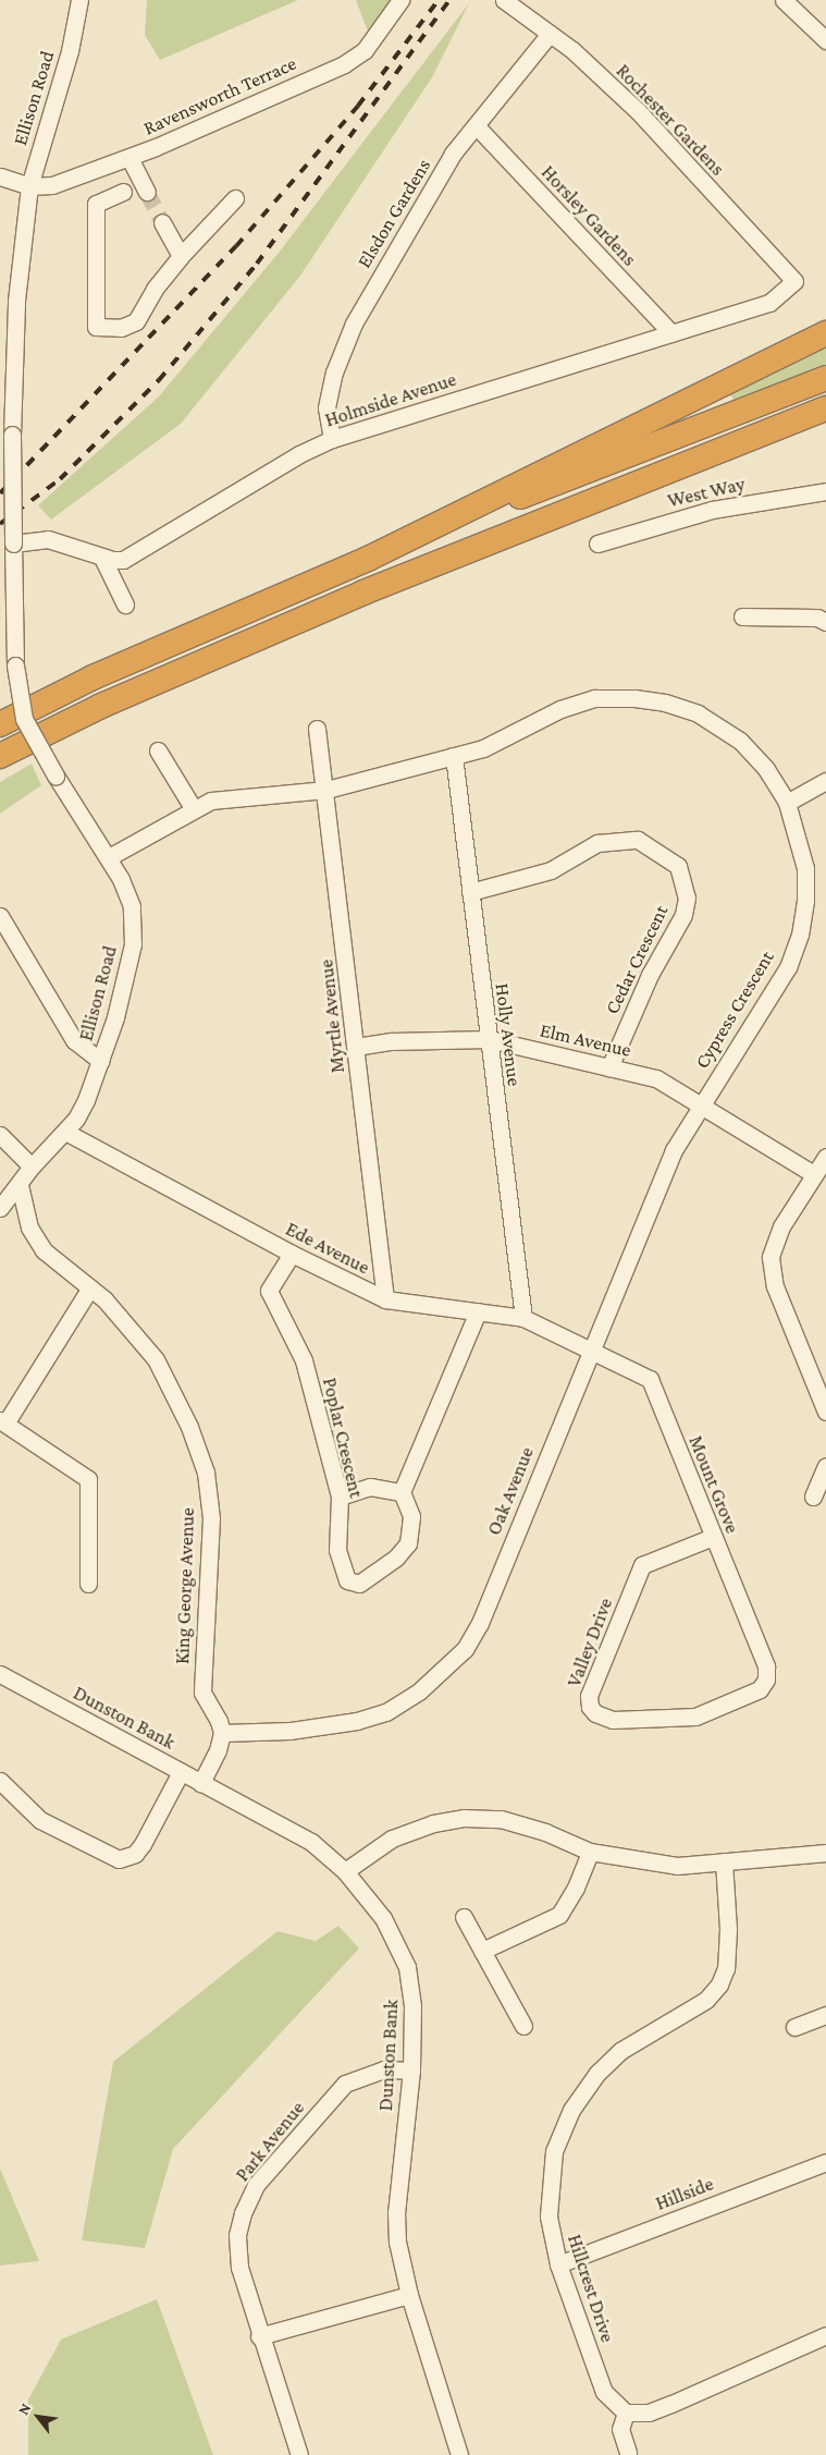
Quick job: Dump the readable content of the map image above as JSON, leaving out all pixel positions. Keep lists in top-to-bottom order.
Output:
{
  "streets": {
    "street": [
      "Ravensworth Terrace",
      "Ellison Road",
      "Rochester Gardens",
      "Elsdon Gardens",
      "Horsley Gardens",
      "Holmside Avenue",
      "West Way",
      "Cedar Crescent",
      "Cypress Crescent",
      "Myrtle Avenue",
      "Holly Avenue",
      "Elm Avenue",
      "Ede Avenue",
      "Poplar Crescent",
      "Mount Grove",
      "Oak Avenue",
      "King George Avenue",
      "Valley Drive",
      "Dunston Bank",
      "Park Avenue",
      "Hillside",
      "Hillcrest Drive"
    ]
  },
  "crossings": [
    ["Ravensworth Terrace", "Ellison Road"],
    ["Ellison Road", "Holmside Avenue"],
    ["Ellison Road", "Cypress Crescent"],
    ["Ellison Road", "Ede Avenue"],
    ["Ellison Road", "King George Avenue"],
    ["Rochester Gardens", "Elsdon Gardens"],
    ["Rochester Gardens", "Holmside Avenue"],
    ["Elsdon Gardens", "Horsley Gardens"],
    ["Elsdon Gardens", "Holmside Avenue"],
    ["Horsley Gardens", "Holmside Avenue"],
    ["Cedar Crescent", "Holly Avenue"],
    ["Cedar Crescent", "Elm Avenue"],
    ["Cypress Crescent", "Myrtle Avenue"],
    ["Cypress Crescent", "Holly Avenue"],
    ["Cypress Crescent", "Elm Avenue"],
    ["Cypress Crescent", "Oak Avenue"],
    ["Myrtle Avenue", "Elm Avenue"],
    ["Myrtle Avenue", "Ede Avenue"],
    ["Holly Avenue", "Elm Avenue"],
    ["Holly Avenue", "Ede Avenue"],
    ["Elm Avenue", "Oak Avenue"],
    ["Ede Avenue", "Poplar Crescent"],
    ["Ede Avenue", "Mount Grove"],
    ["Ede Avenue", "Oak Avenue"],
    ["Mount Grove", "Oak Avenue"],
    ["Mount Grove", "Valley Drive"],
    ["Oak Avenue", "King George Avenue"],
    ["Dunston Bank", "Park Avenue"],
    ["Hillside", "Hillcrest Drive"]
  ],
  "north": "top left"
}
